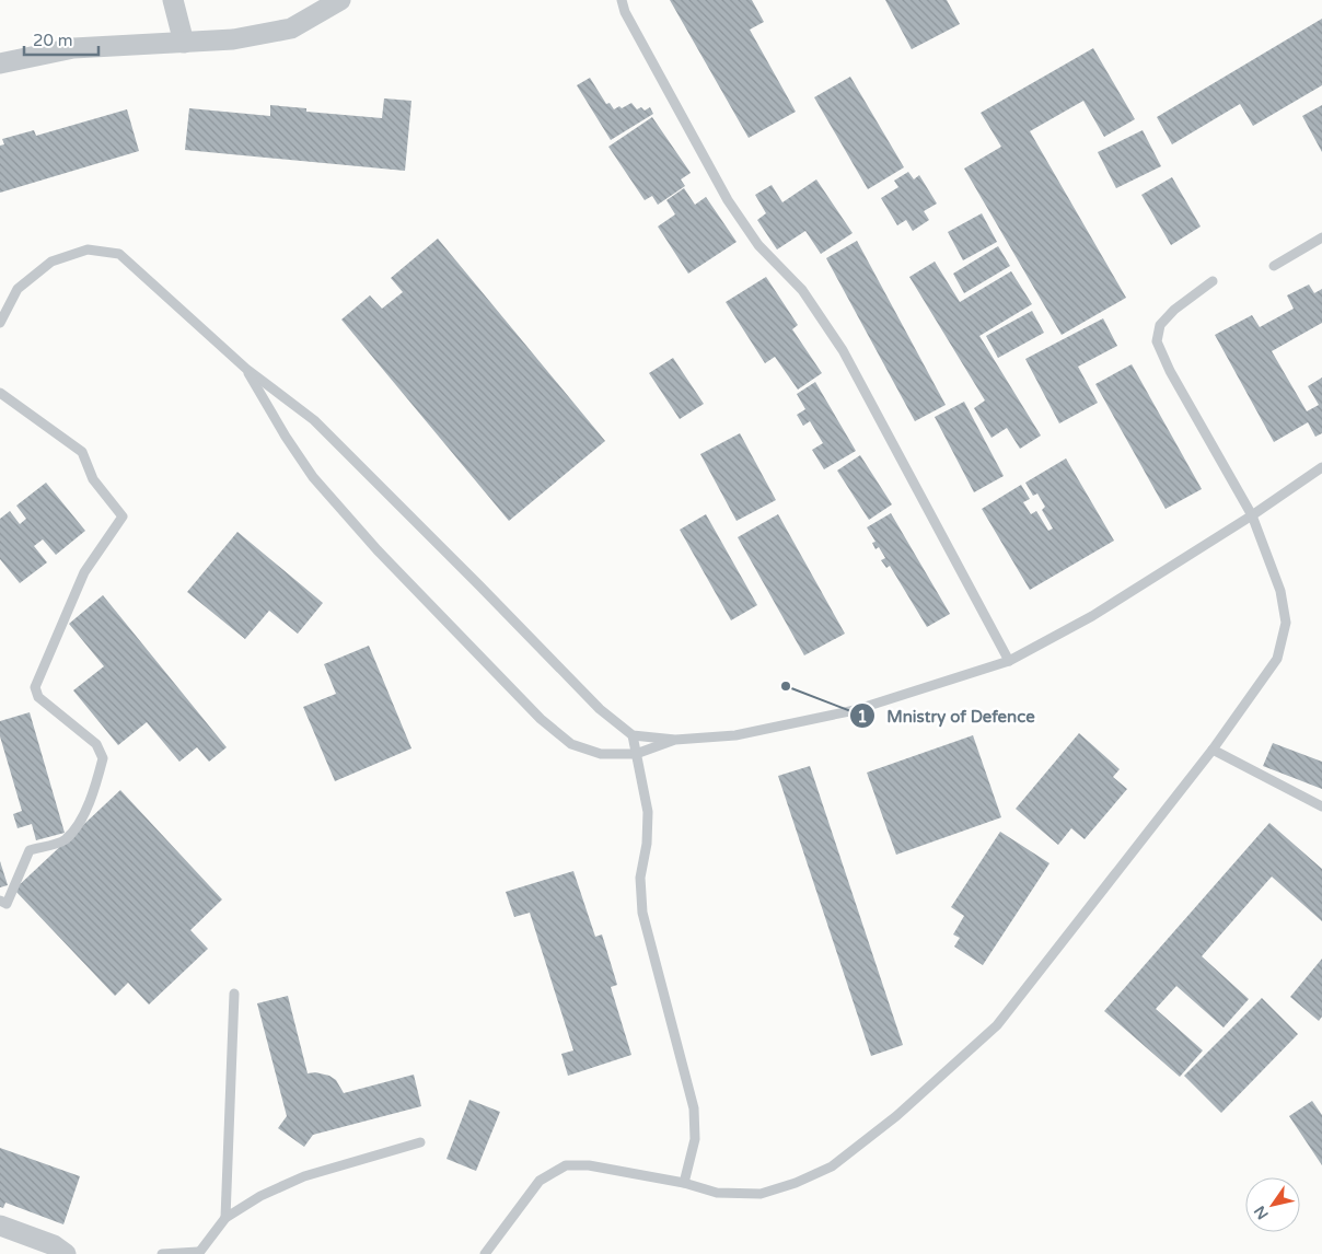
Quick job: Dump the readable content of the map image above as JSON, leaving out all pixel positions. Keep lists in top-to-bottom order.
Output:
{
  "places": ["Mnistry of Defence"],
  "scale_bar": "20 m",
  "north": "bottom left"
}
